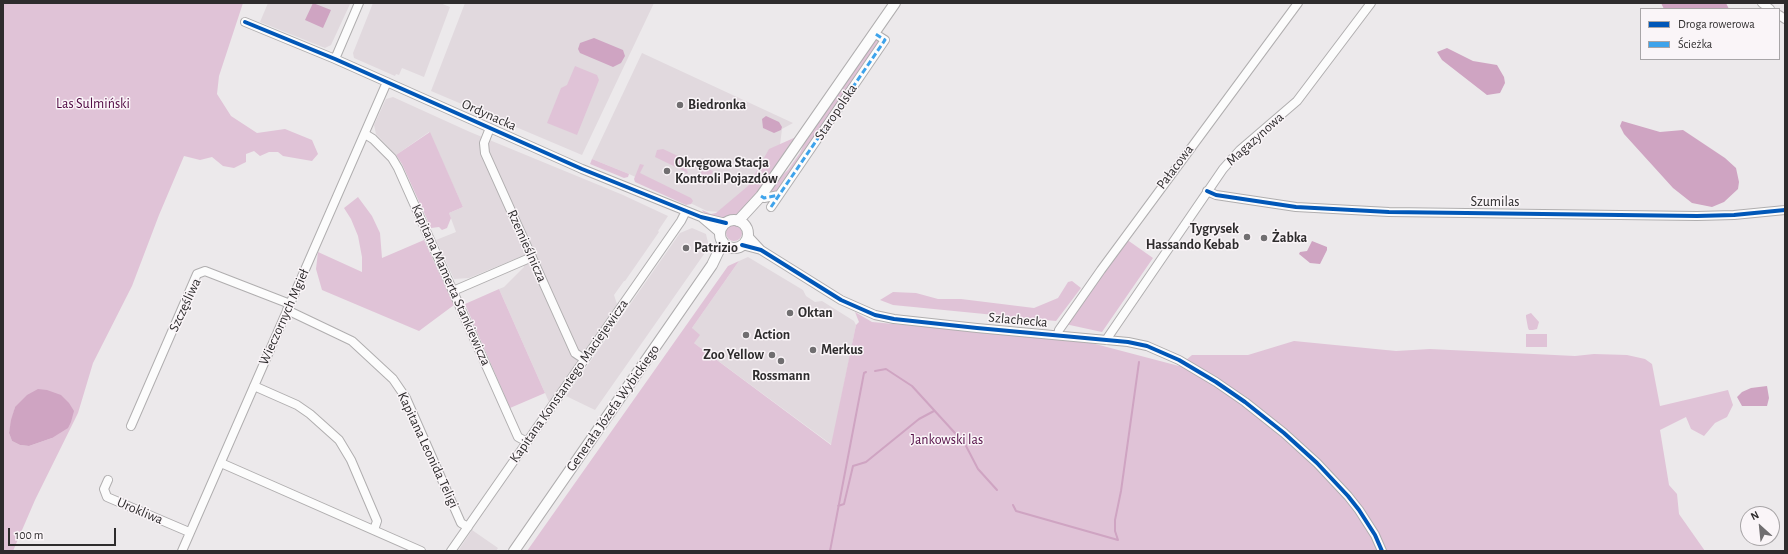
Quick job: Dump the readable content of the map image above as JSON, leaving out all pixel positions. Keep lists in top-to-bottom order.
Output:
{
  "streets": {
    "main road": ["Staropolska", "Generała Józefa Wybickiego"],
    "street": [
      "Ordynacka",
      "Magazynowa",
      "Pałacowa",
      "Szumilas",
      "Rzemieślnicza",
      "Kapitana Mamerta Stankiewicza",
      "Szczęśliwa",
      "Wieczornych Mgieł",
      "Szlachecka",
      "Kapitana Konstantego Maciejewicza",
      "Kapitana Leonida Teligi",
      "Urokliwa"
    ]
  },
  "crossings": [
    ["Staropolska", "Ordynacka"],
    ["Staropolska", "Szlachecka"],
    ["Staropolska", "Generała Józefa Wybickiego"],
    ["Ordynacka", "Rzemieślnicza"],
    ["Ordynacka", "Wieczornych Mgieł"],
    ["Ordynacka", "Szlachecka"],
    ["Ordynacka", "Kapitana Konstantego Maciejewicza"],
    ["Ordynacka", "Generała Józefa Wybickiego"],
    ["Magazynowa", "Szumilas"],
    ["Magazynowa", "Szlachecka"],
    ["Pałacowa", "Szlachecka"],
    ["Rzemieślnicza", "Kapitana Konstantego Maciejewicza"],
    ["Kapitana Mamerta Stankiewicza", "Wieczornych Mgieł"],
    ["Kapitana Mamerta Stankiewicza", "Kapitana Konstantego Maciejewicza"],
    ["Szczęśliwa", "Wieczornych Mgieł"],
    ["Szczęśliwa", "Kapitana Leonida Teligi"],
    ["Wieczornych Mgieł", "Kapitana Leonida Teligi"],
    ["Wieczornych Mgieł", "Urokliwa"],
    ["Szlachecka", "Generała Józefa Wybickiego"],
    ["Kapitana Konstantego Maciejewicza", "Kapitana Leonida Teligi"]
  ],
  "parks": ["Las Sulmiński", "Jankowski las"],
  "places": [
    "Biedronka",
    "Okręgowa Stacja Kontroli Pojazdów",
    "Tygrysek Hassando Kebab",
    "Żabka",
    "Patrizio",
    "Oktan",
    "Action",
    "Merkus",
    "Zoo Yellow",
    "Rossmann"
  ],
  "legend": ["Droga rowerowa", "Ścieżka"],
  "scale_bar": "100 m",
  "north": "top left"
}
